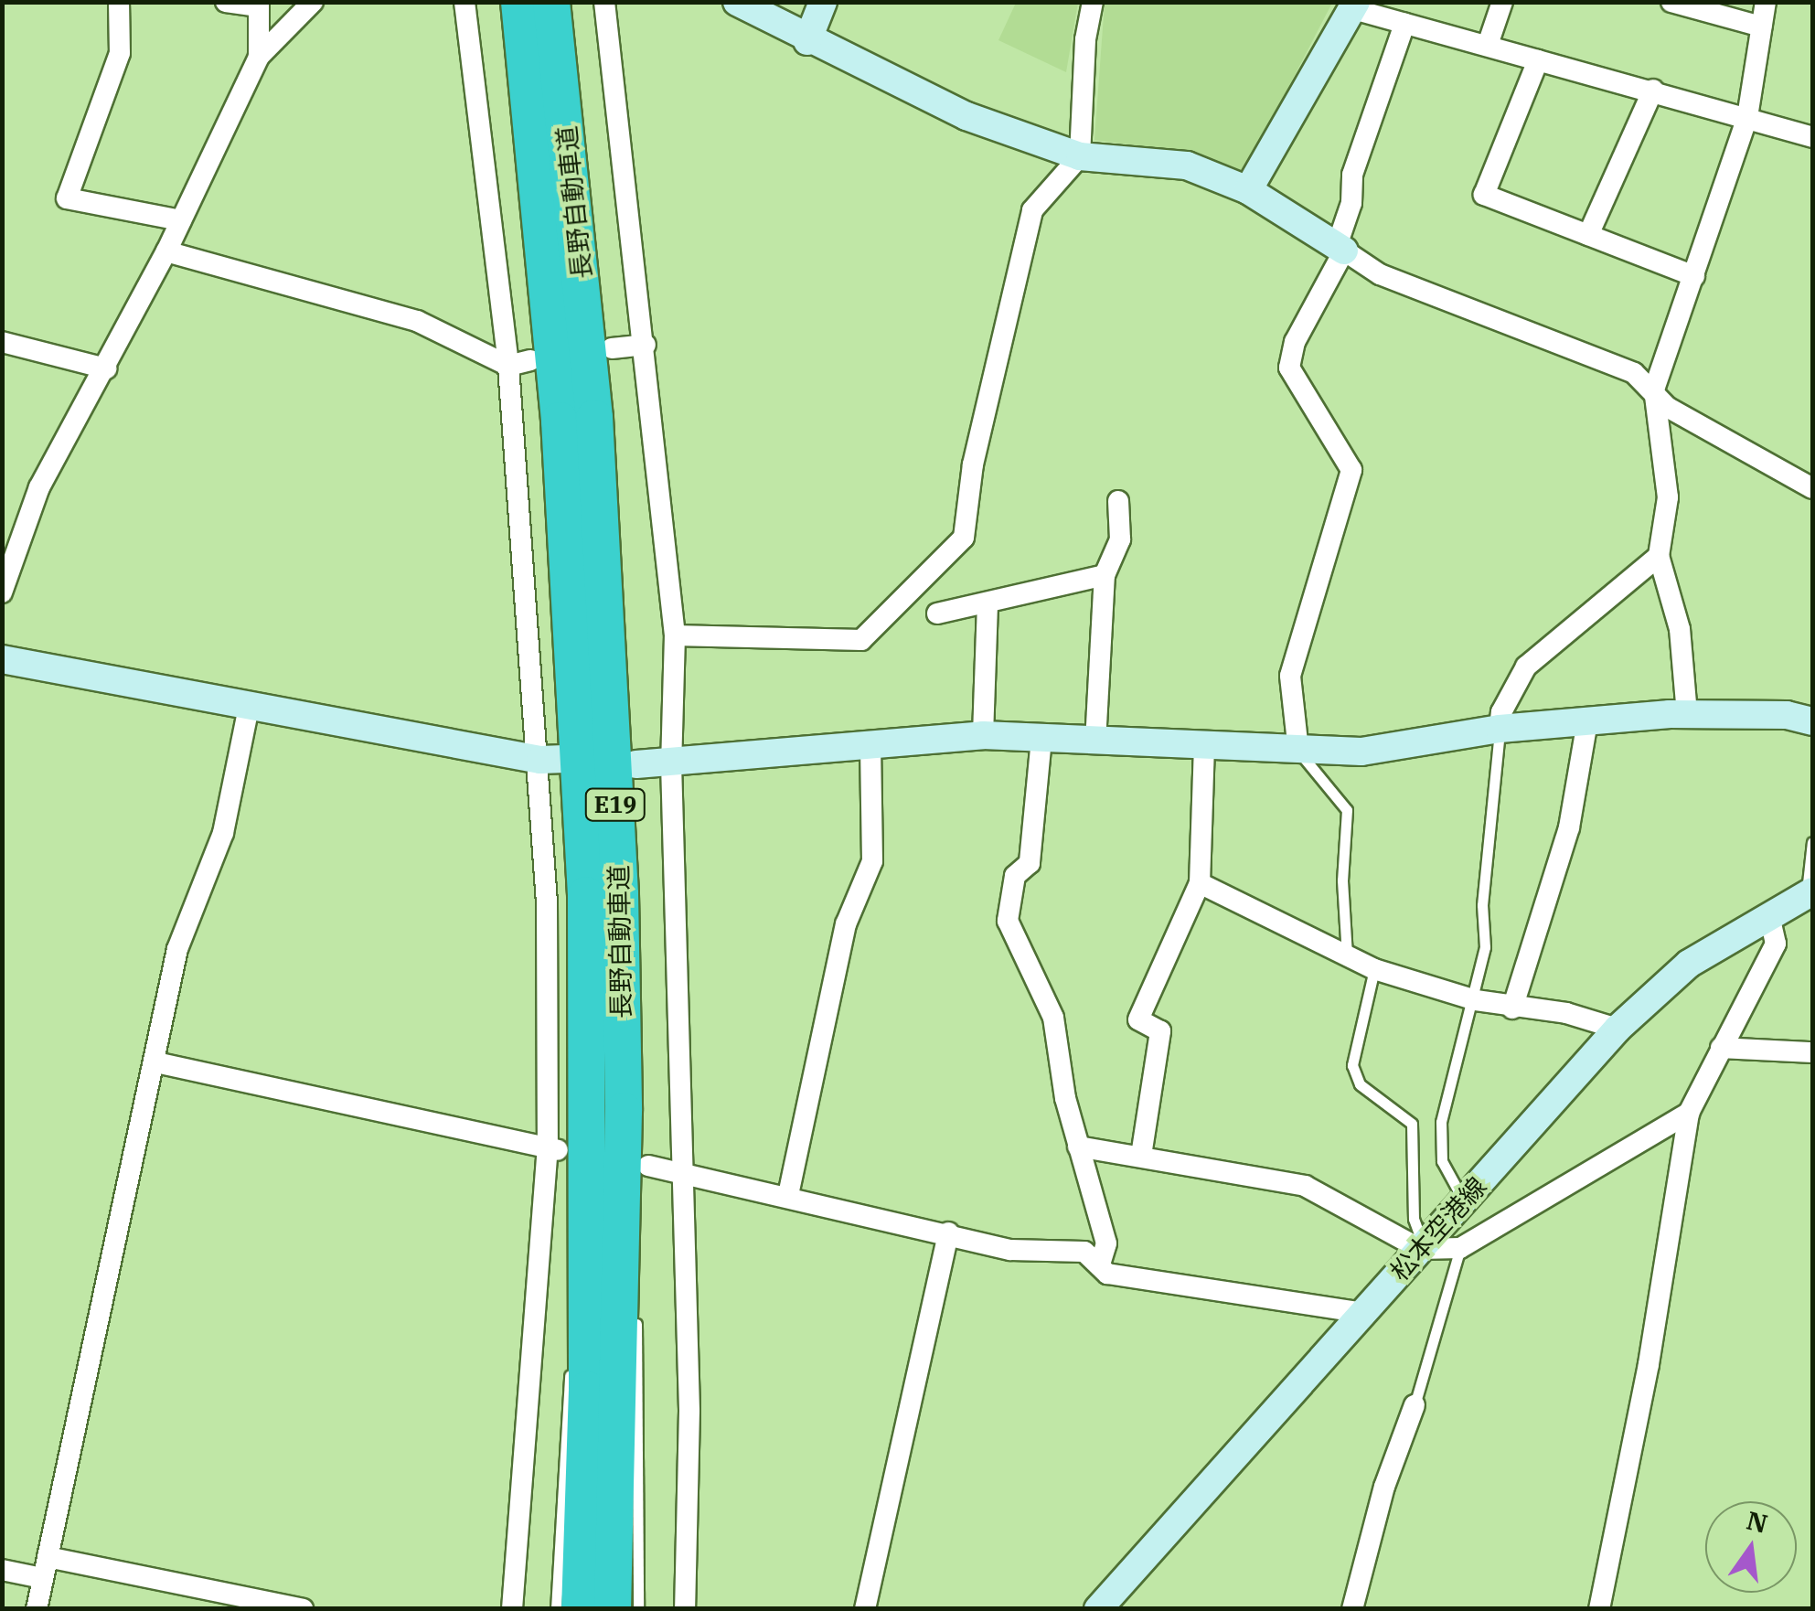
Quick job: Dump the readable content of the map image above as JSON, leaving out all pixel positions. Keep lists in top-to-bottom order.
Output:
{
  "streets": {
    "highway": ["長野自動車道", "E19"],
    "street": ["松本空港線"]
  },
  "north": "top"
}
